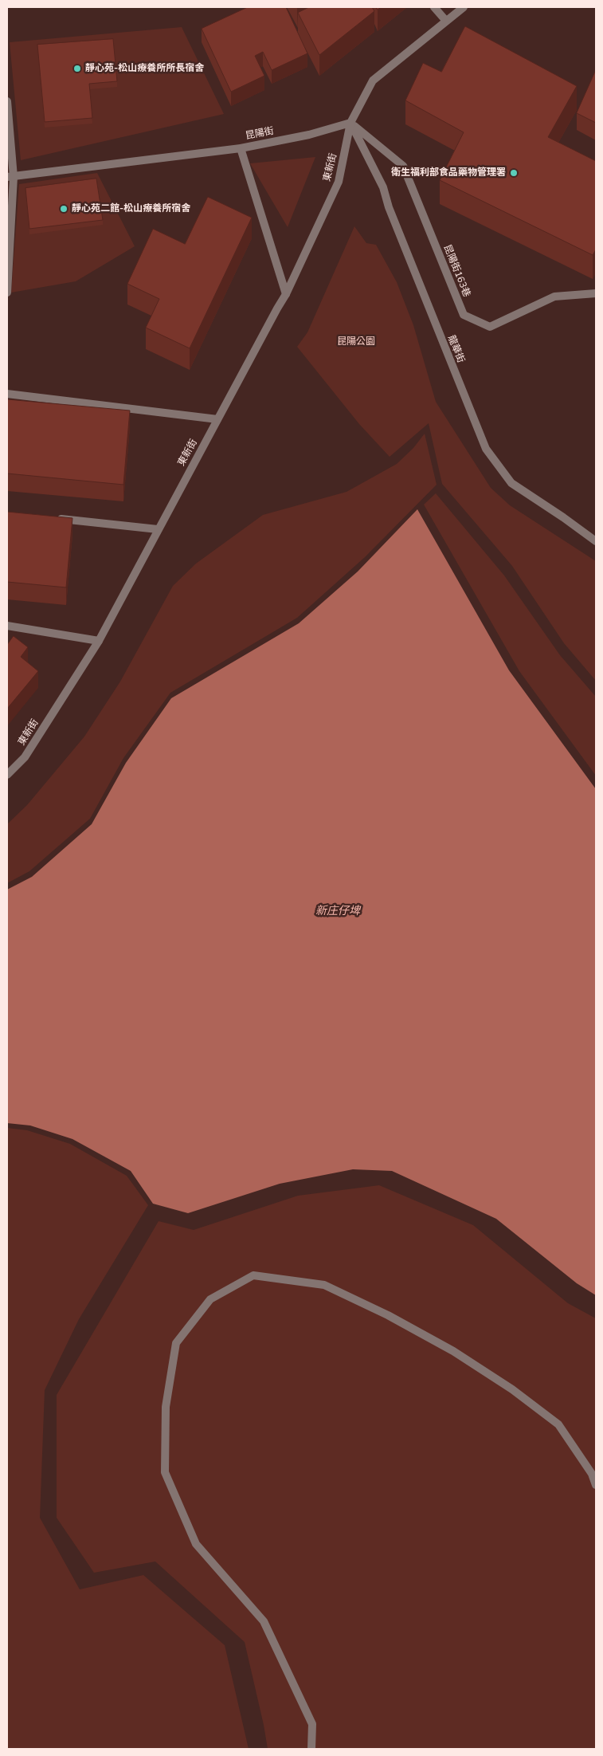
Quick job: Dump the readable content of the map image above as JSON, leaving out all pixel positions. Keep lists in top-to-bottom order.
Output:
{
  "streets": {
    "street": [
      "昆陽街",
      "東新街",
      "昆陽街163巷",
      "龍華街"
    ]
  },
  "crossings": [
    ["昆陽街", "東新街"],
    ["昆陽街", "昆陽街163巷"],
    ["昆陽街", "龍華街"],
    ["東新街", "昆陽街163巷"],
    ["東新街", "龍華街"],
    ["昆陽街163巷", "龍華街"]
  ],
  "water": ["新庄仔埤"],
  "parks": ["昆陽公園"],
  "places": ["靜心苑-松山療養所所長宿舍", "衛生福利部食品藥物管理署", "靜心苑二館-松山療養所宿舍"]
}
